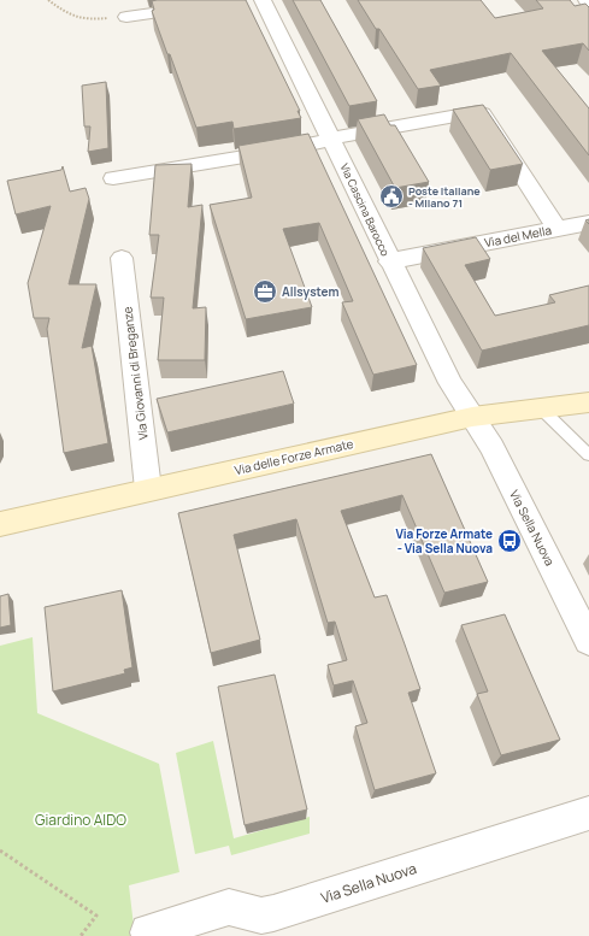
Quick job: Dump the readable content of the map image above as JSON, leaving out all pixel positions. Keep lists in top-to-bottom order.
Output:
{
  "streets": {
    "street": [
      "Via Cascina Barocco",
      "Via del Mella",
      "Via Giovanni di Breganze",
      "Via delle Forze Armate",
      "Via Sella Nuova"
    ]
  },
  "crossings": [
    ["Via Cascina Barocco", "Via del Mella"],
    ["Via Cascina Barocco", "Via delle Forze Armate"],
    ["Via Cascina Barocco", "Via Sella Nuova"],
    ["Via Giovanni di Breganze", "Via delle Forze Armate"],
    ["Via delle Forze Armate", "Via Sella Nuova"]
  ],
  "parks": ["Giardino AIDO"],
  "places": {
    "public building": ["Poste Italiane - Milano 71"],
    "office": ["Allsystem"],
    "bus stop": ["Via Forze Armate - Via Sella Nuova"]
  }
}
